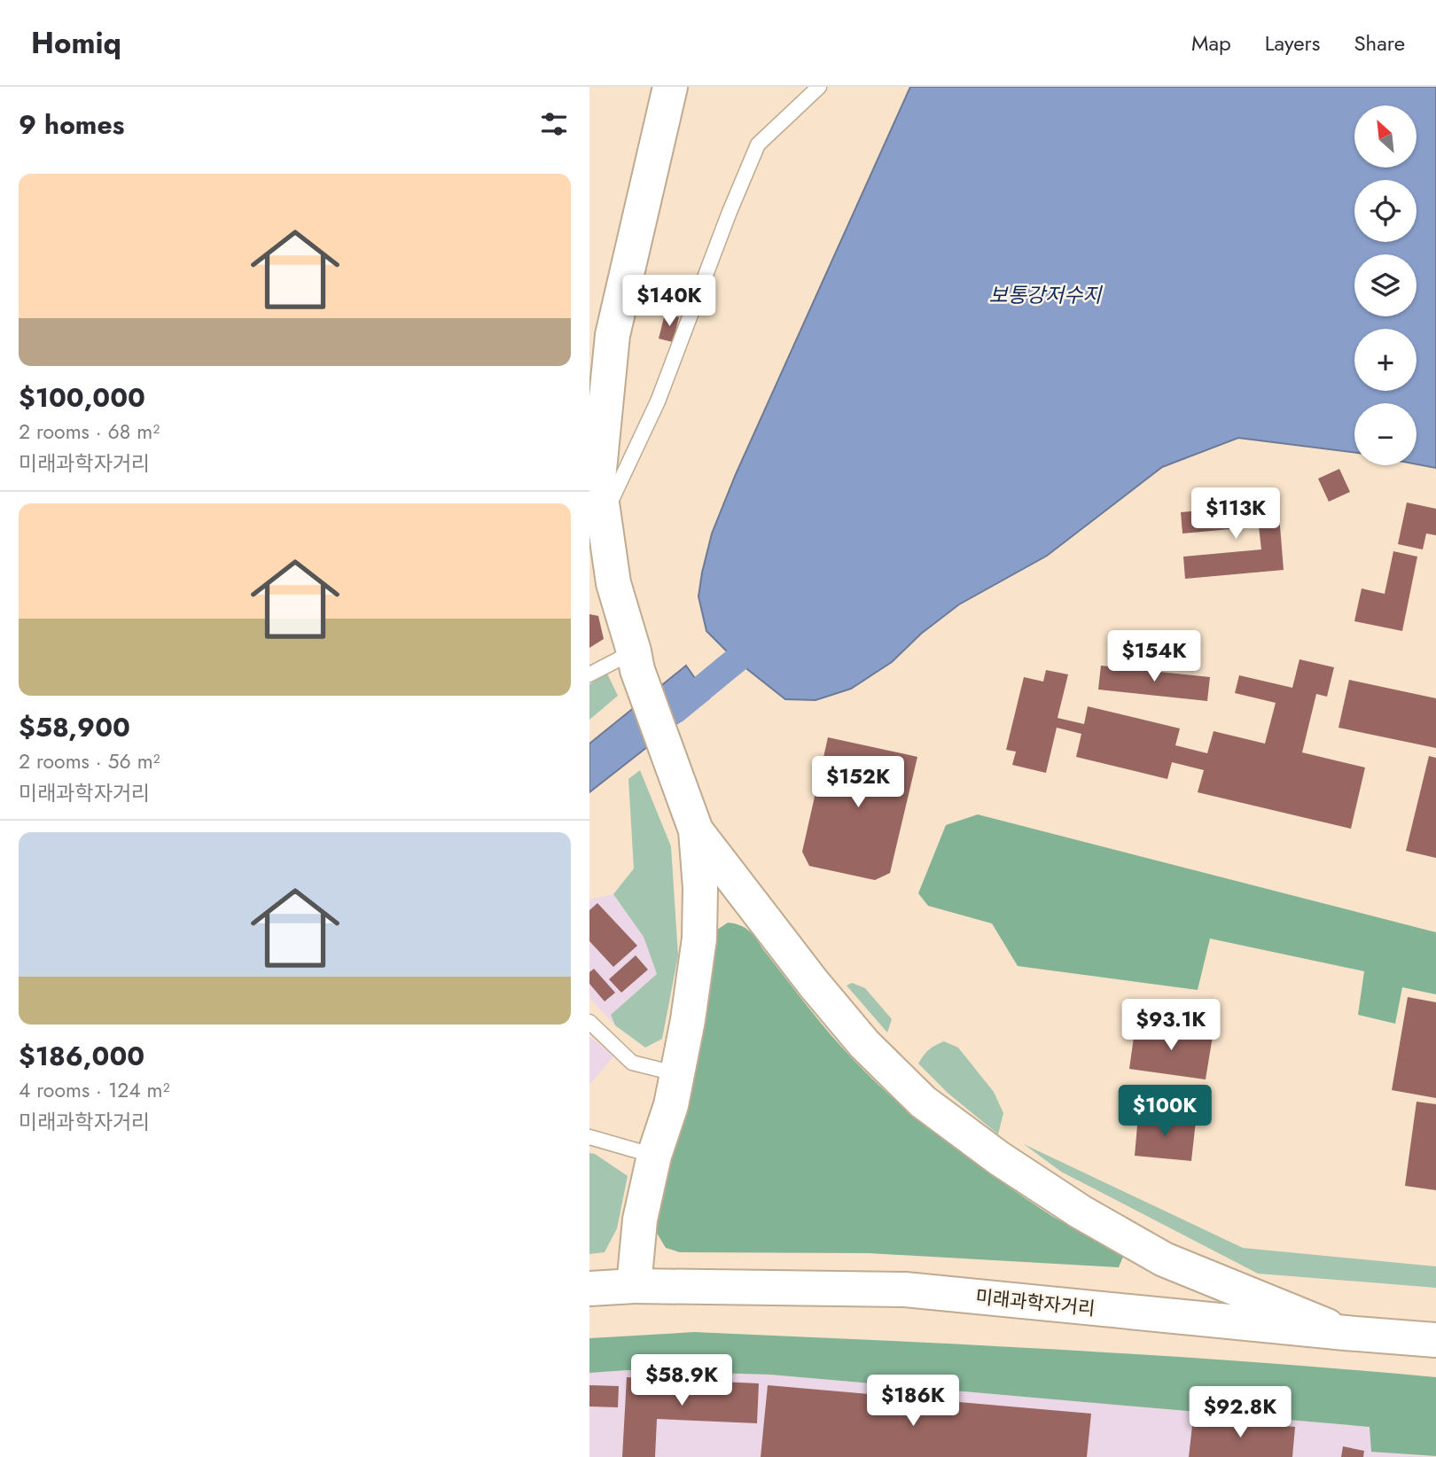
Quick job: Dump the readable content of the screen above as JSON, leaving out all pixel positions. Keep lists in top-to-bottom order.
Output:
{
  "streets": {
    "main road": ["미래과학자거리"]
  },
  "water": ["보통강저수지"],
  "north": "top left",
  "page": {
    "header": "Homiq",
    "nav": ["Map", "Layers", "Share"],
    "heading": "9 homes",
    "map_buttons": ["+", "−"],
    "list": [
      {
        "name": "$100,000",
        "note": "2 rooms · 68 m² · 미래과학자거리"
      },
      {
        "name": "$58,900",
        "note": "2 rooms · 56 m² · 미래과학자거리"
      },
      {
        "name": "$186,000",
        "note": "4 rooms · 124 m² · 미래과학자거리"
      }
    ],
    "price": [
      "$140K",
      "$113K",
      "$154K",
      "$152K",
      "$93.1K",
      "$100K",
      "$58.9K",
      "$186K",
      "$92.8K"
    ]
  }
}
